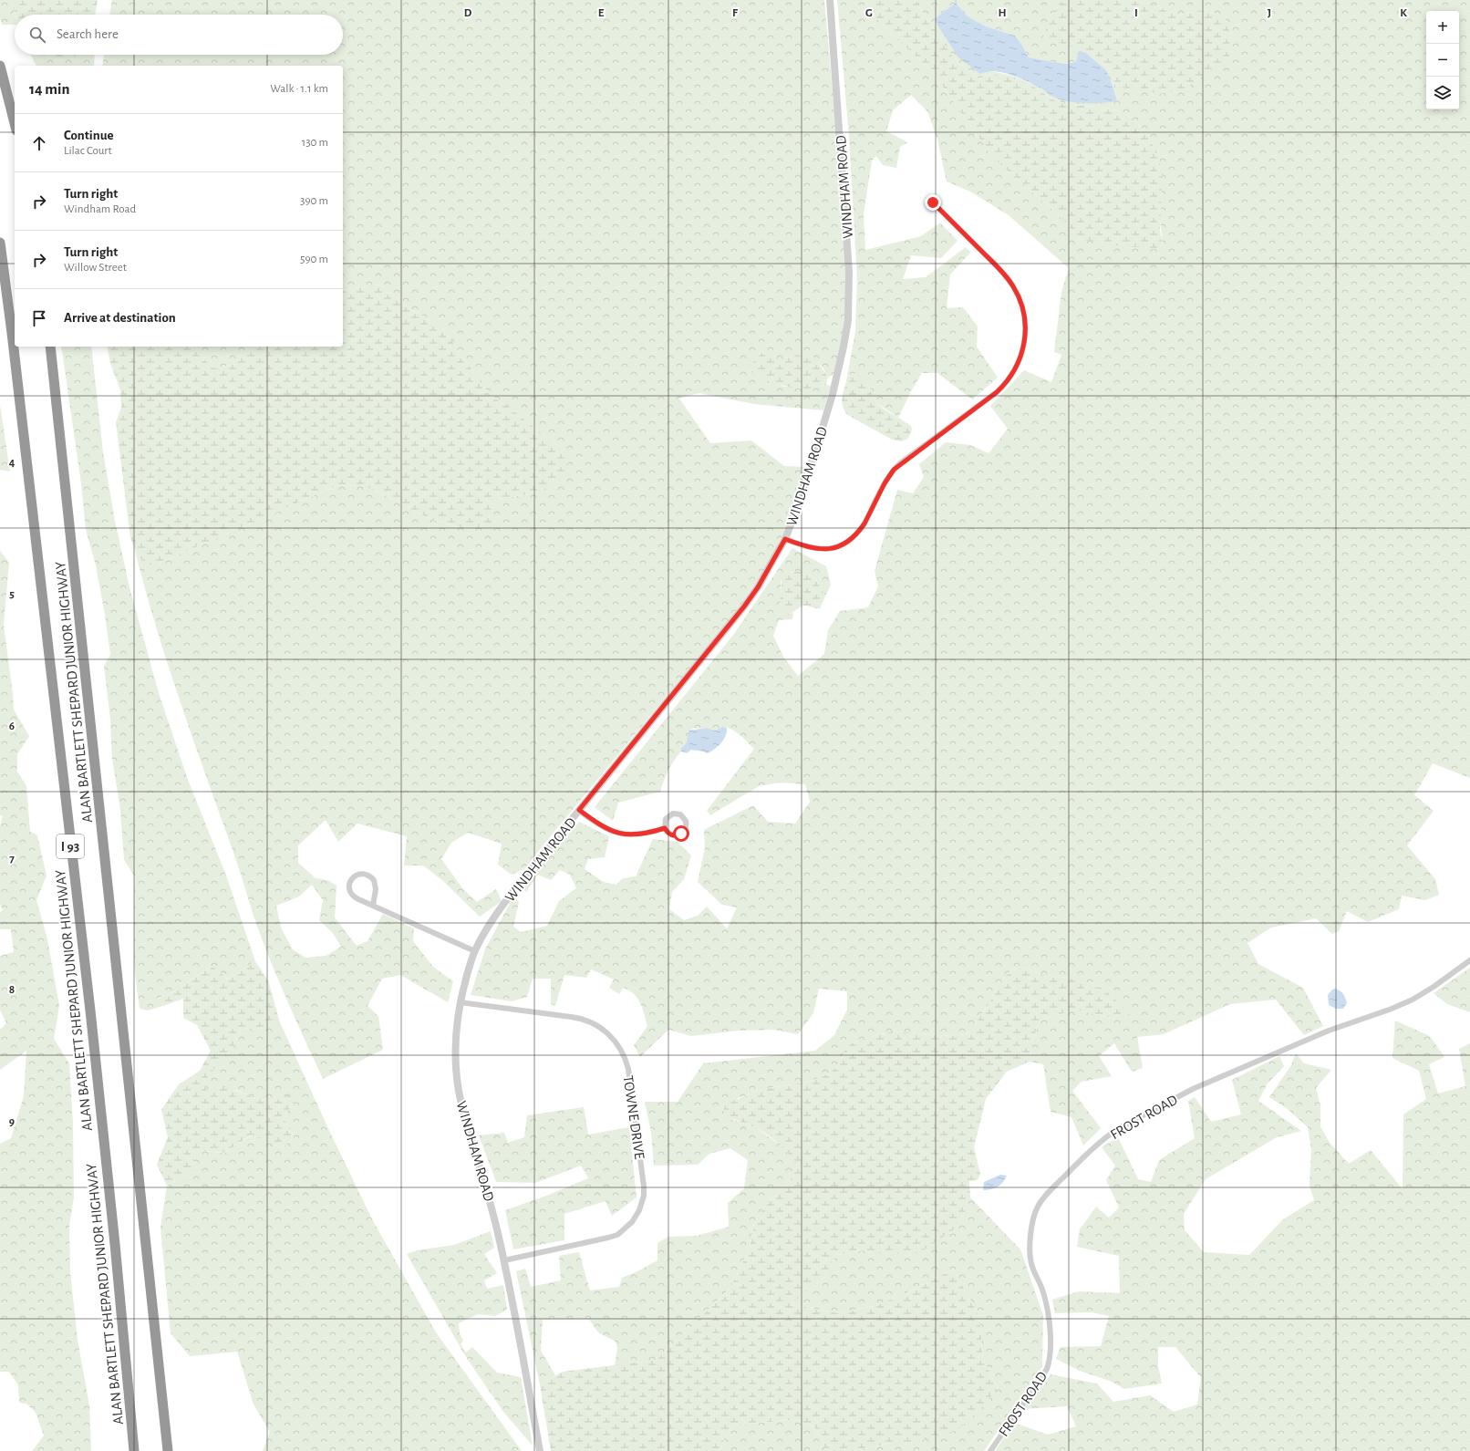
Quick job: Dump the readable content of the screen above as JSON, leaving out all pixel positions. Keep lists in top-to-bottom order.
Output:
{
  "streets": {
    "highway": ["ALAN BARTLETT SHEPARD JUNIOR HIGHWAY", "I 93"],
    "street": ["WINDHAM ROAD", "FROST ROAD", "TOWNE DRIVE"]
  },
  "crossings": [
    ["WINDHAM ROAD", "TOWNE DRIVE"]
  ],
  "page": {
    "map_buttons": ["+", "−"],
    "search": "Search here",
    "heading": ["14 min", "Walk · 1.1 km"],
    "list": [
      ["Continue", "Lilac Court", "130 m"],
      ["Turn right", "Windham Road", "390 m"],
      ["Turn right", "Willow Street", "590 m"],
      "Arrive at destination"
    ]
  },
  "grid": {
    "columns": [
      "D",
      "E",
      "F",
      "G",
      "H",
      "I",
      "J",
      "K"
    ],
    "rows": [
      "4",
      "5",
      "6",
      "7",
      "8",
      "9"
    ]
  }
}
